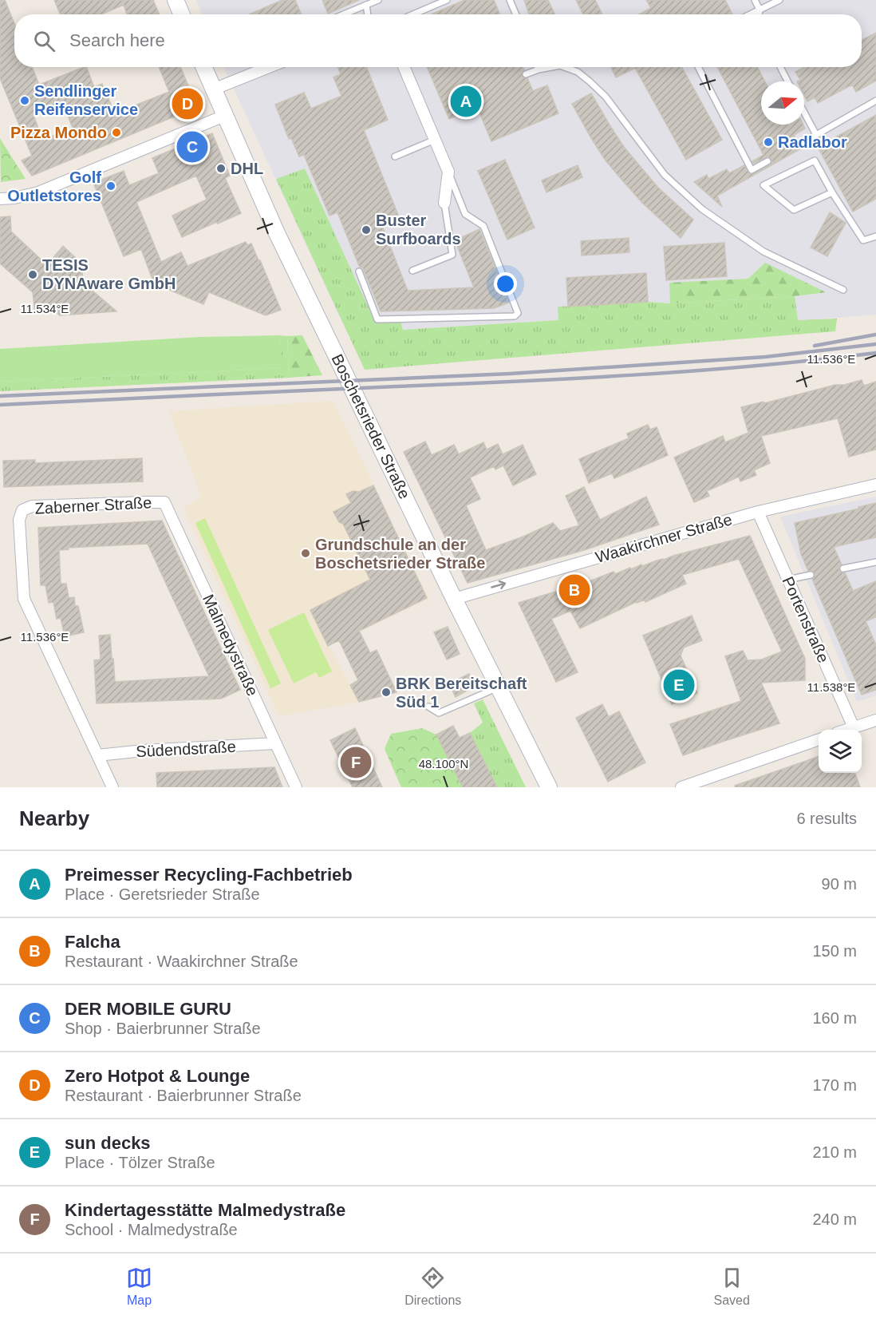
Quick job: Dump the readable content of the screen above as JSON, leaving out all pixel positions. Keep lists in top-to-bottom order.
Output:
{
  "streets": {
    "main road": ["Boschetsrieder Straße"],
    "street": [
      "Zaberner Straße",
      "Waakirchner Straße",
      "Portenstraße",
      "Malmedystraße",
      "Südendstraße"
    ]
  },
  "crossings": [
    ["Boschetsrieder Straße", "Waakirchner Straße"],
    ["Zaberner Straße", "Malmedystraße"],
    ["Zaberner Straße", "Südendstraße"],
    ["Waakirchner Straße", "Portenstraße"],
    ["Malmedystraße", "Südendstraße"]
  ],
  "one_way": ["Waakirchner Straße"],
  "places": [
    "Sendlinger Reifenservice",
    "Pizza Mondo",
    "Radlabor",
    "DHL",
    "Golf Outletstores",
    "Buster Surfboards",
    "TESIS DYNAware GmbH",
    "Grundschule an der Boschetsrieder Straße",
    "BRK Bereitschaft Süd 1"
  ],
  "north": "right",
  "page": {
    "search": "Search here",
    "pins": [
      "A",
      "D",
      "C",
      "B",
      "E",
      "F"
    ],
    "heading": ["Nearby", "6 results"],
    "list": [
      {
        "mark": "A",
        "name": "Preimesser Recycling-Fachbetrieb",
        "note": "Place · Geretsrieder Straße",
        "value": "90 m"
      },
      {
        "mark": "B",
        "name": "Falcha",
        "note": "Restaurant · Waakirchner Straße",
        "value": "150 m"
      },
      {
        "mark": "C",
        "name": "DER MOBILE GURU",
        "note": "Shop · Baierbrunner Straße",
        "value": "160 m"
      },
      {
        "mark": "D",
        "name": "Zero Hotpot & Lounge",
        "note": "Restaurant · Baierbrunner Straße",
        "value": "170 m"
      },
      {
        "mark": "E",
        "name": "sun decks",
        "note": "Place · Tölzer Straße",
        "value": "210 m"
      },
      {
        "mark": "F",
        "name": "Kindertagesstätte Malmedystraße",
        "note": "School · Malmedystraße",
        "value": "240 m"
      }
    ],
    "nav": ["Map", "Directions", "Saved"]
  },
  "coordinates": [
    "11.534°E",
    "11.536°E",
    "11.538°E",
    "48.100°N"
  ]
}
